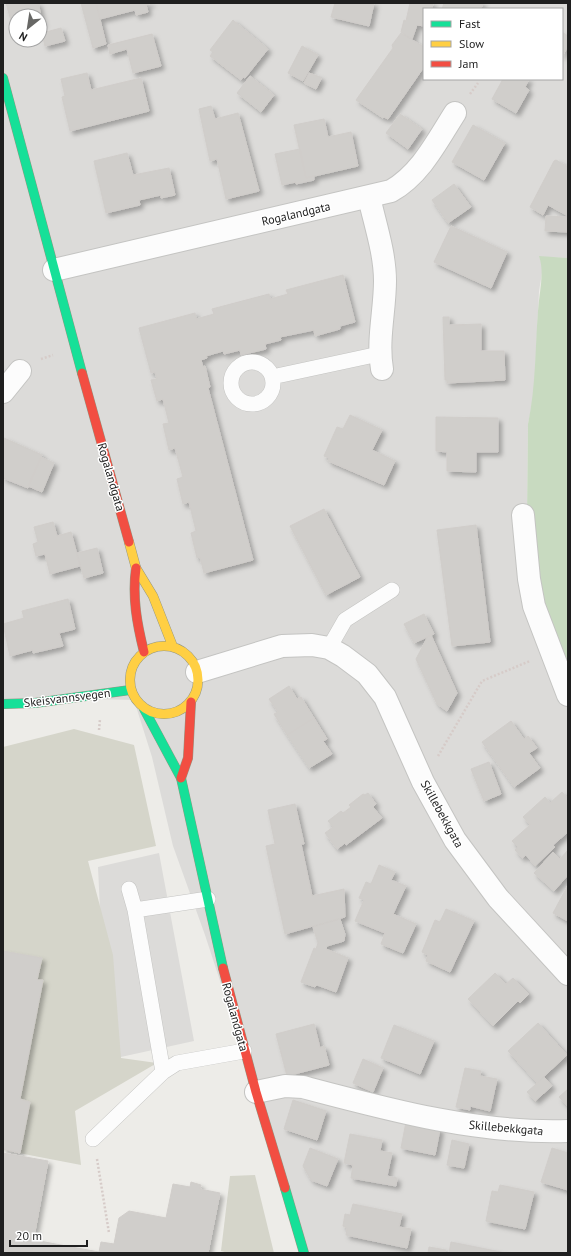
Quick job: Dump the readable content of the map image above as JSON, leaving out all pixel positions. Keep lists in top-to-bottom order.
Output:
{
  "streets": {
    "street": ["Rogalandgata", "Skeisvannsvegen", "Skillebekkgata"]
  },
  "crossings": [
    ["Rogalandgata", "Skeisvannsvegen"],
    ["Rogalandgata", "Skillebekkgata"],
    ["Skeisvannsvegen", "Skillebekkgata"]
  ],
  "legend": ["Fast", "Slow", "Jam"],
  "scale_bar": "20 m",
  "north": "bottom left"
}
